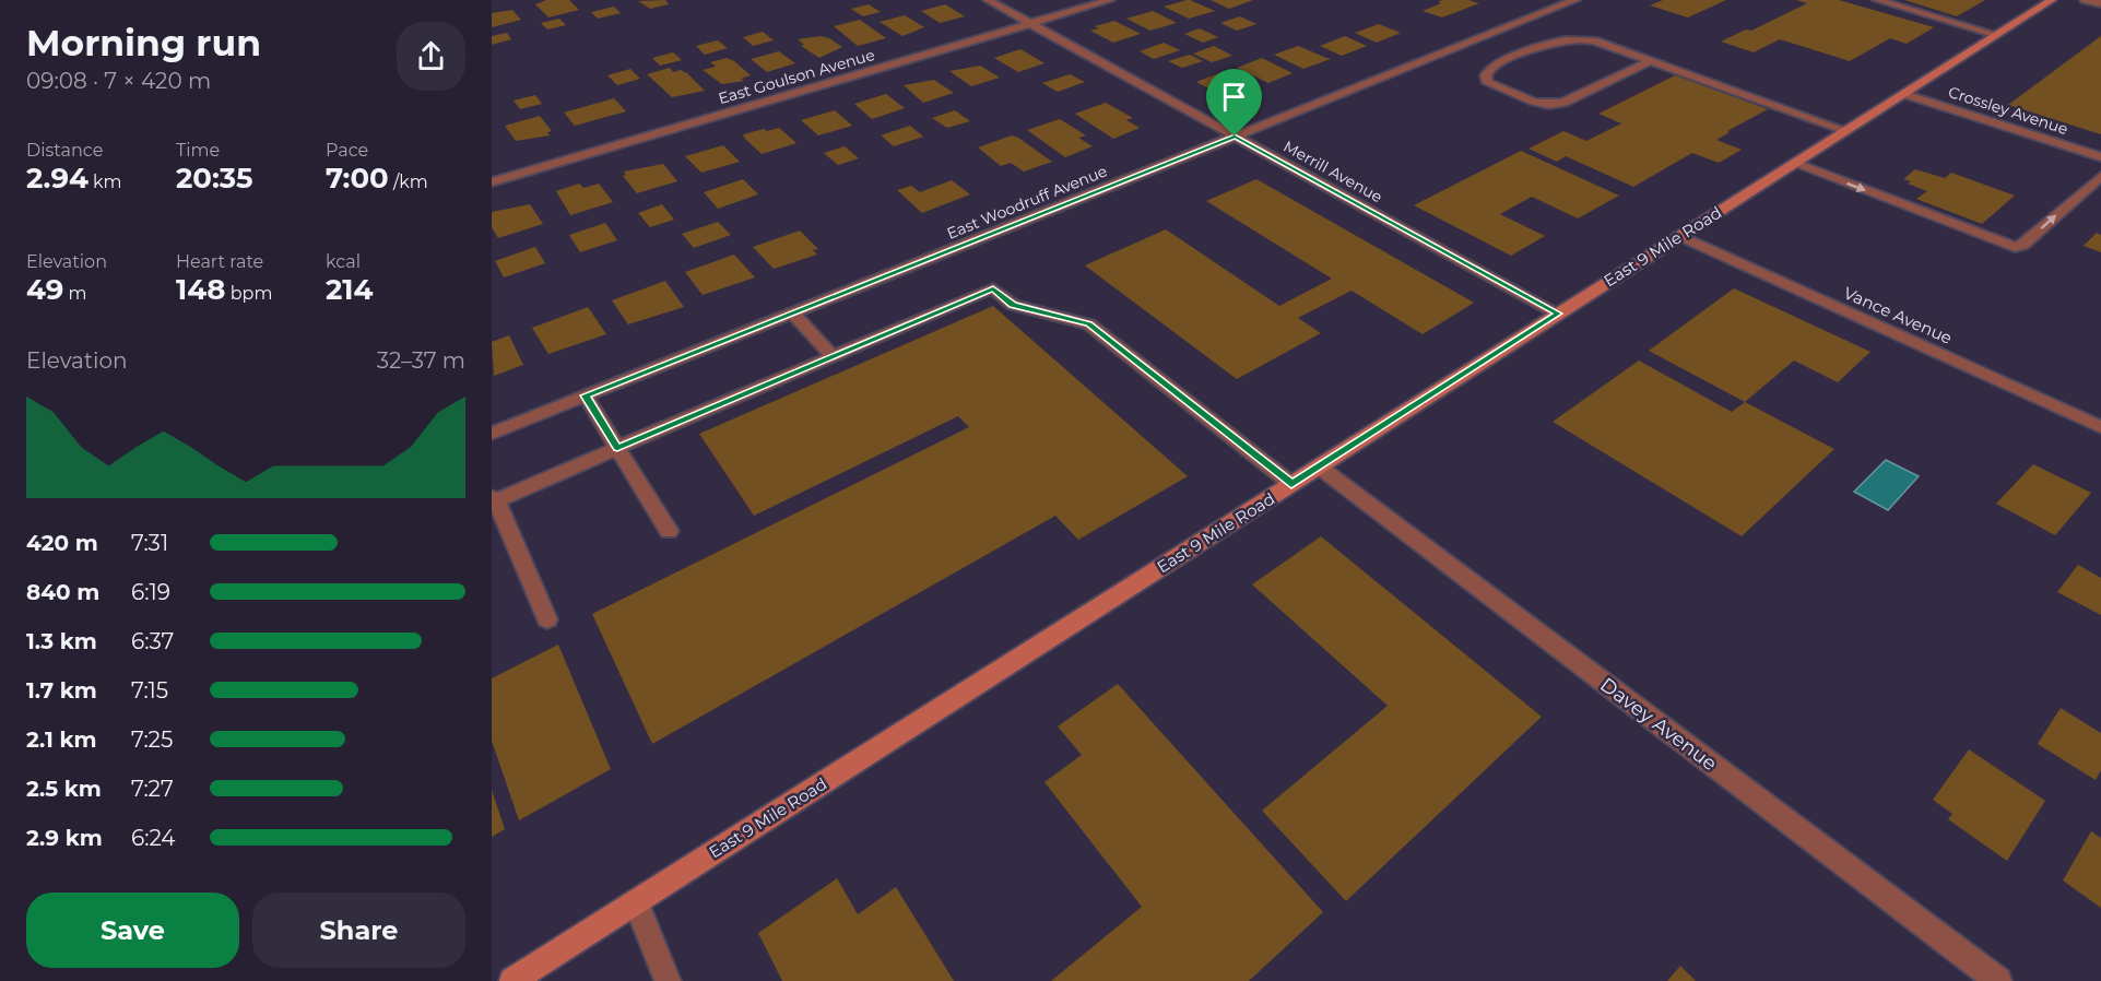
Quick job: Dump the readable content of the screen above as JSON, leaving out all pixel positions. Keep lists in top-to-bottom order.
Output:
{
  "streets": {
    "main road": ["East 9 Mile Road"],
    "street": [
      "East Goulson Avenue",
      "Crossley Avenue",
      "Merrill Avenue",
      "East Woodruff Avenue",
      "Vance Avenue",
      "Davey Avenue"
    ]
  },
  "crossings": [
    ["East Goulson Avenue", "Merrill Avenue"],
    ["Crossley Avenue", "East 9 Mile Road"],
    ["Merrill Avenue", "East Woodruff Avenue"],
    ["Merrill Avenue", "East 9 Mile Road"],
    ["East 9 Mile Road", "Vance Avenue"],
    ["East 9 Mile Road", "Davey Avenue"]
  ],
  "page": {
    "heading": ["Morning run", "09:08 · 7 × 420 m"],
    "stats": [
      ["Distance", "2.94 km"],
      ["Time", "20:35"],
      ["Pace", "7:00 /km"],
      ["Elevation", "49 m"],
      ["Heart rate", "148 bpm"],
      ["kcal", "214"]
    ],
    "chart": ["Elevation", "32–37 m"],
    "list": [
      {
        "name": "420 m",
        "note": "7:31"
      },
      {
        "name": "840 m",
        "note": "6:19"
      },
      {
        "name": "1.3 km",
        "note": "6:37"
      },
      {
        "name": "1.7 km",
        "note": "7:15"
      },
      {
        "name": "2.1 km",
        "note": "7:25"
      },
      {
        "name": "2.5 km",
        "note": "7:27"
      },
      {
        "name": "2.9 km",
        "note": "6:24"
      }
    ],
    "buttons": ["Save", "Share"]
  }
}
